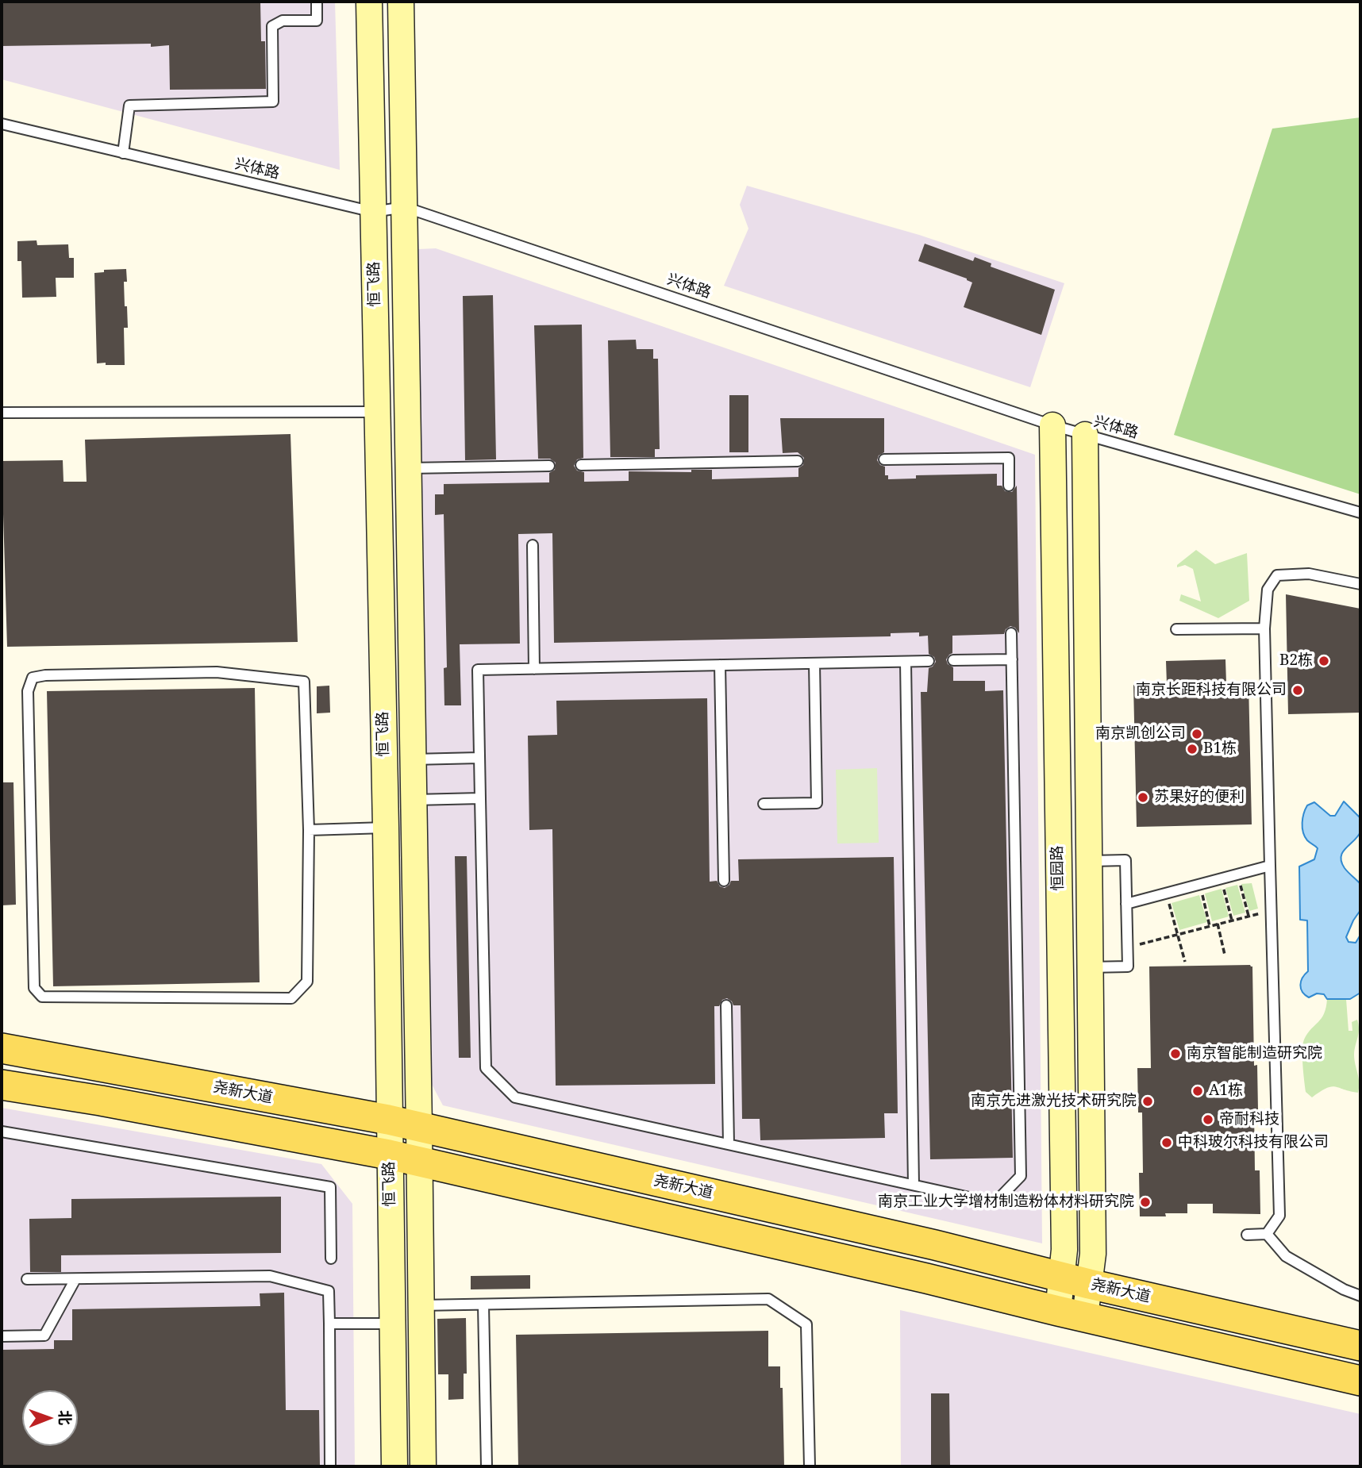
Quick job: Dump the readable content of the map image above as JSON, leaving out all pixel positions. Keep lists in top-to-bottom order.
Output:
{
  "streets": {
    "main road": ["恒飞路", "恒园路", "尧新大道"],
    "lane": ["兴体路"]
  },
  "crossings": [
    ["兴体路", "恒飞路"],
    ["兴体路", "恒园路"],
    ["恒飞路", "尧新大道"],
    ["恒园路", "尧新大道"]
  ],
  "places": [
    "B2栋",
    "南京长距科技有限公司",
    "南京凯创公司",
    "B1栋",
    "苏果好的便利",
    "南京智能制造研究院",
    "A1栋",
    "南京先进激光技术研究院",
    "帝耐科技",
    "中科玻尔科技有限公司",
    "南京工业大学增材制造粉体材料研究院"
  ],
  "north": "right"
}
